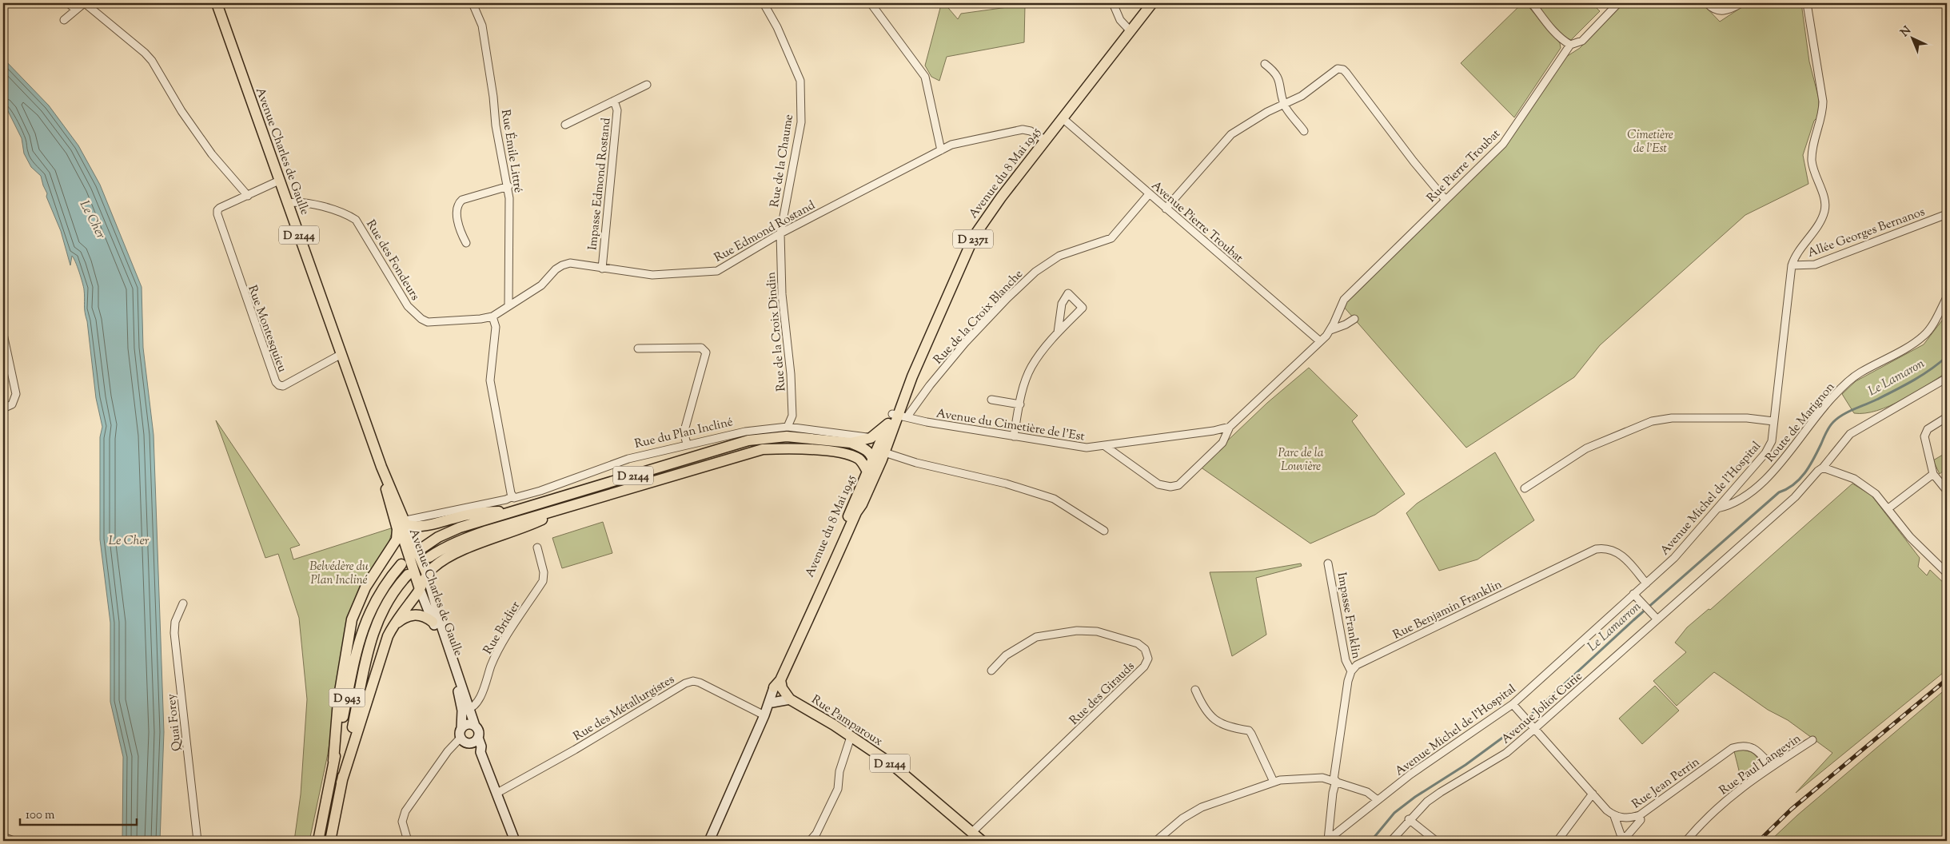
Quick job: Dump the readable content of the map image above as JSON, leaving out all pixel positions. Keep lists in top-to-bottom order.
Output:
{
  "streets": {
    "main road": [
      "Avenue Charles de Gaulle",
      "Avenue du 8 Mai 1945",
      "D 2144",
      "D 2371",
      "D 943",
      "Rue Pamparoux"
    ],
    "street": [
      "Rue Émile Littré",
      "Rue de la Chaume",
      "Rue Pierre Troubat",
      "Impasse Edmond Rostand",
      "Avenue Pierre Troubat",
      "Rue Edmond Rostand",
      "Allée Georges Bernanos",
      "Rue des Fondeurs",
      "Rue de la Croix Blanche",
      "Rue Montesquieu",
      "Rue de la Croix Dindin",
      "Route de Marignon",
      "Avenue du Cimetière de l'Est",
      "Rue du Plan Incliné",
      "Avenue Michel de l'Hospital",
      "Rue Benjamin Franklin",
      "Impasse Franklin",
      "Rue Bridier",
      "Rue des Girauds",
      "Rue des Métallurgistes",
      "Avenue Joliot Curie",
      "Quai Forey",
      "Rue Paul Langevin",
      "Rue Jean Perrin"
    ]
  },
  "crossings": [
    ["Avenue Charles de Gaulle", "Rue des Fondeurs"],
    ["Avenue Charles de Gaulle", "Rue Montesquieu"],
    ["Avenue Charles de Gaulle", "Rue du Plan Incliné"],
    ["Avenue Charles de Gaulle", "Rue Bridier"],
    ["Avenue Charles de Gaulle", "D 943"],
    ["Rue Émile Littré", "Rue Edmond Rostand"],
    ["Rue de la Chaume", "Rue Edmond Rostand"],
    ["Rue de la Chaume", "Rue de la Croix Dindin"],
    ["Rue Pierre Troubat", "Avenue Pierre Troubat"],
    ["Avenue du 8 Mai 1945", "Avenue Pierre Troubat"],
    ["Avenue du 8 Mai 1945", "Rue Edmond Rostand"],
    ["Avenue du 8 Mai 1945", "D 2144"],
    ["Avenue du 8 Mai 1945", "D 2371"],
    ["Avenue du 8 Mai 1945", "Rue de la Croix Blanche"],
    ["Avenue du 8 Mai 1945", "Rue des Métallurgistes"],
    ["Avenue du 8 Mai 1945", "Rue Pamparoux"],
    ["Impasse Edmond Rostand", "Rue Edmond Rostand"],
    ["Avenue Pierre Troubat", "D 2371"],
    ["Avenue Pierre Troubat", "Rue de la Croix Blanche"],
    ["Rue Edmond Rostand", "Rue des Fondeurs"],
    ["Rue Edmond Rostand", "Rue de la Croix Dindin"],
    ["Allée Georges Bernanos", "Avenue Michel de l'Hospital"],
    ["Rue de la Croix Dindin", "Rue du Plan Incliné"],
    ["Route de Marignon", "Avenue Michel de l'Hospital"],
    ["Avenue Michel de l'Hospital", "Rue Benjamin Franklin"],
    ["Rue Benjamin Franklin", "Impasse Franklin"],
    ["Rue des Girauds", "Rue Pamparoux"],
    ["Rue Paul Langevin", "Rue Jean Perrin"]
  ],
  "water": ["Le Cher", "Le Lamaron", "Le Lamarron"],
  "parks": ["Cimetière de l’Est", "Parc de la Louvière", "Belvédère du Plan Incliné"],
  "scale_bar": "100 m",
  "north": "top left"
}
